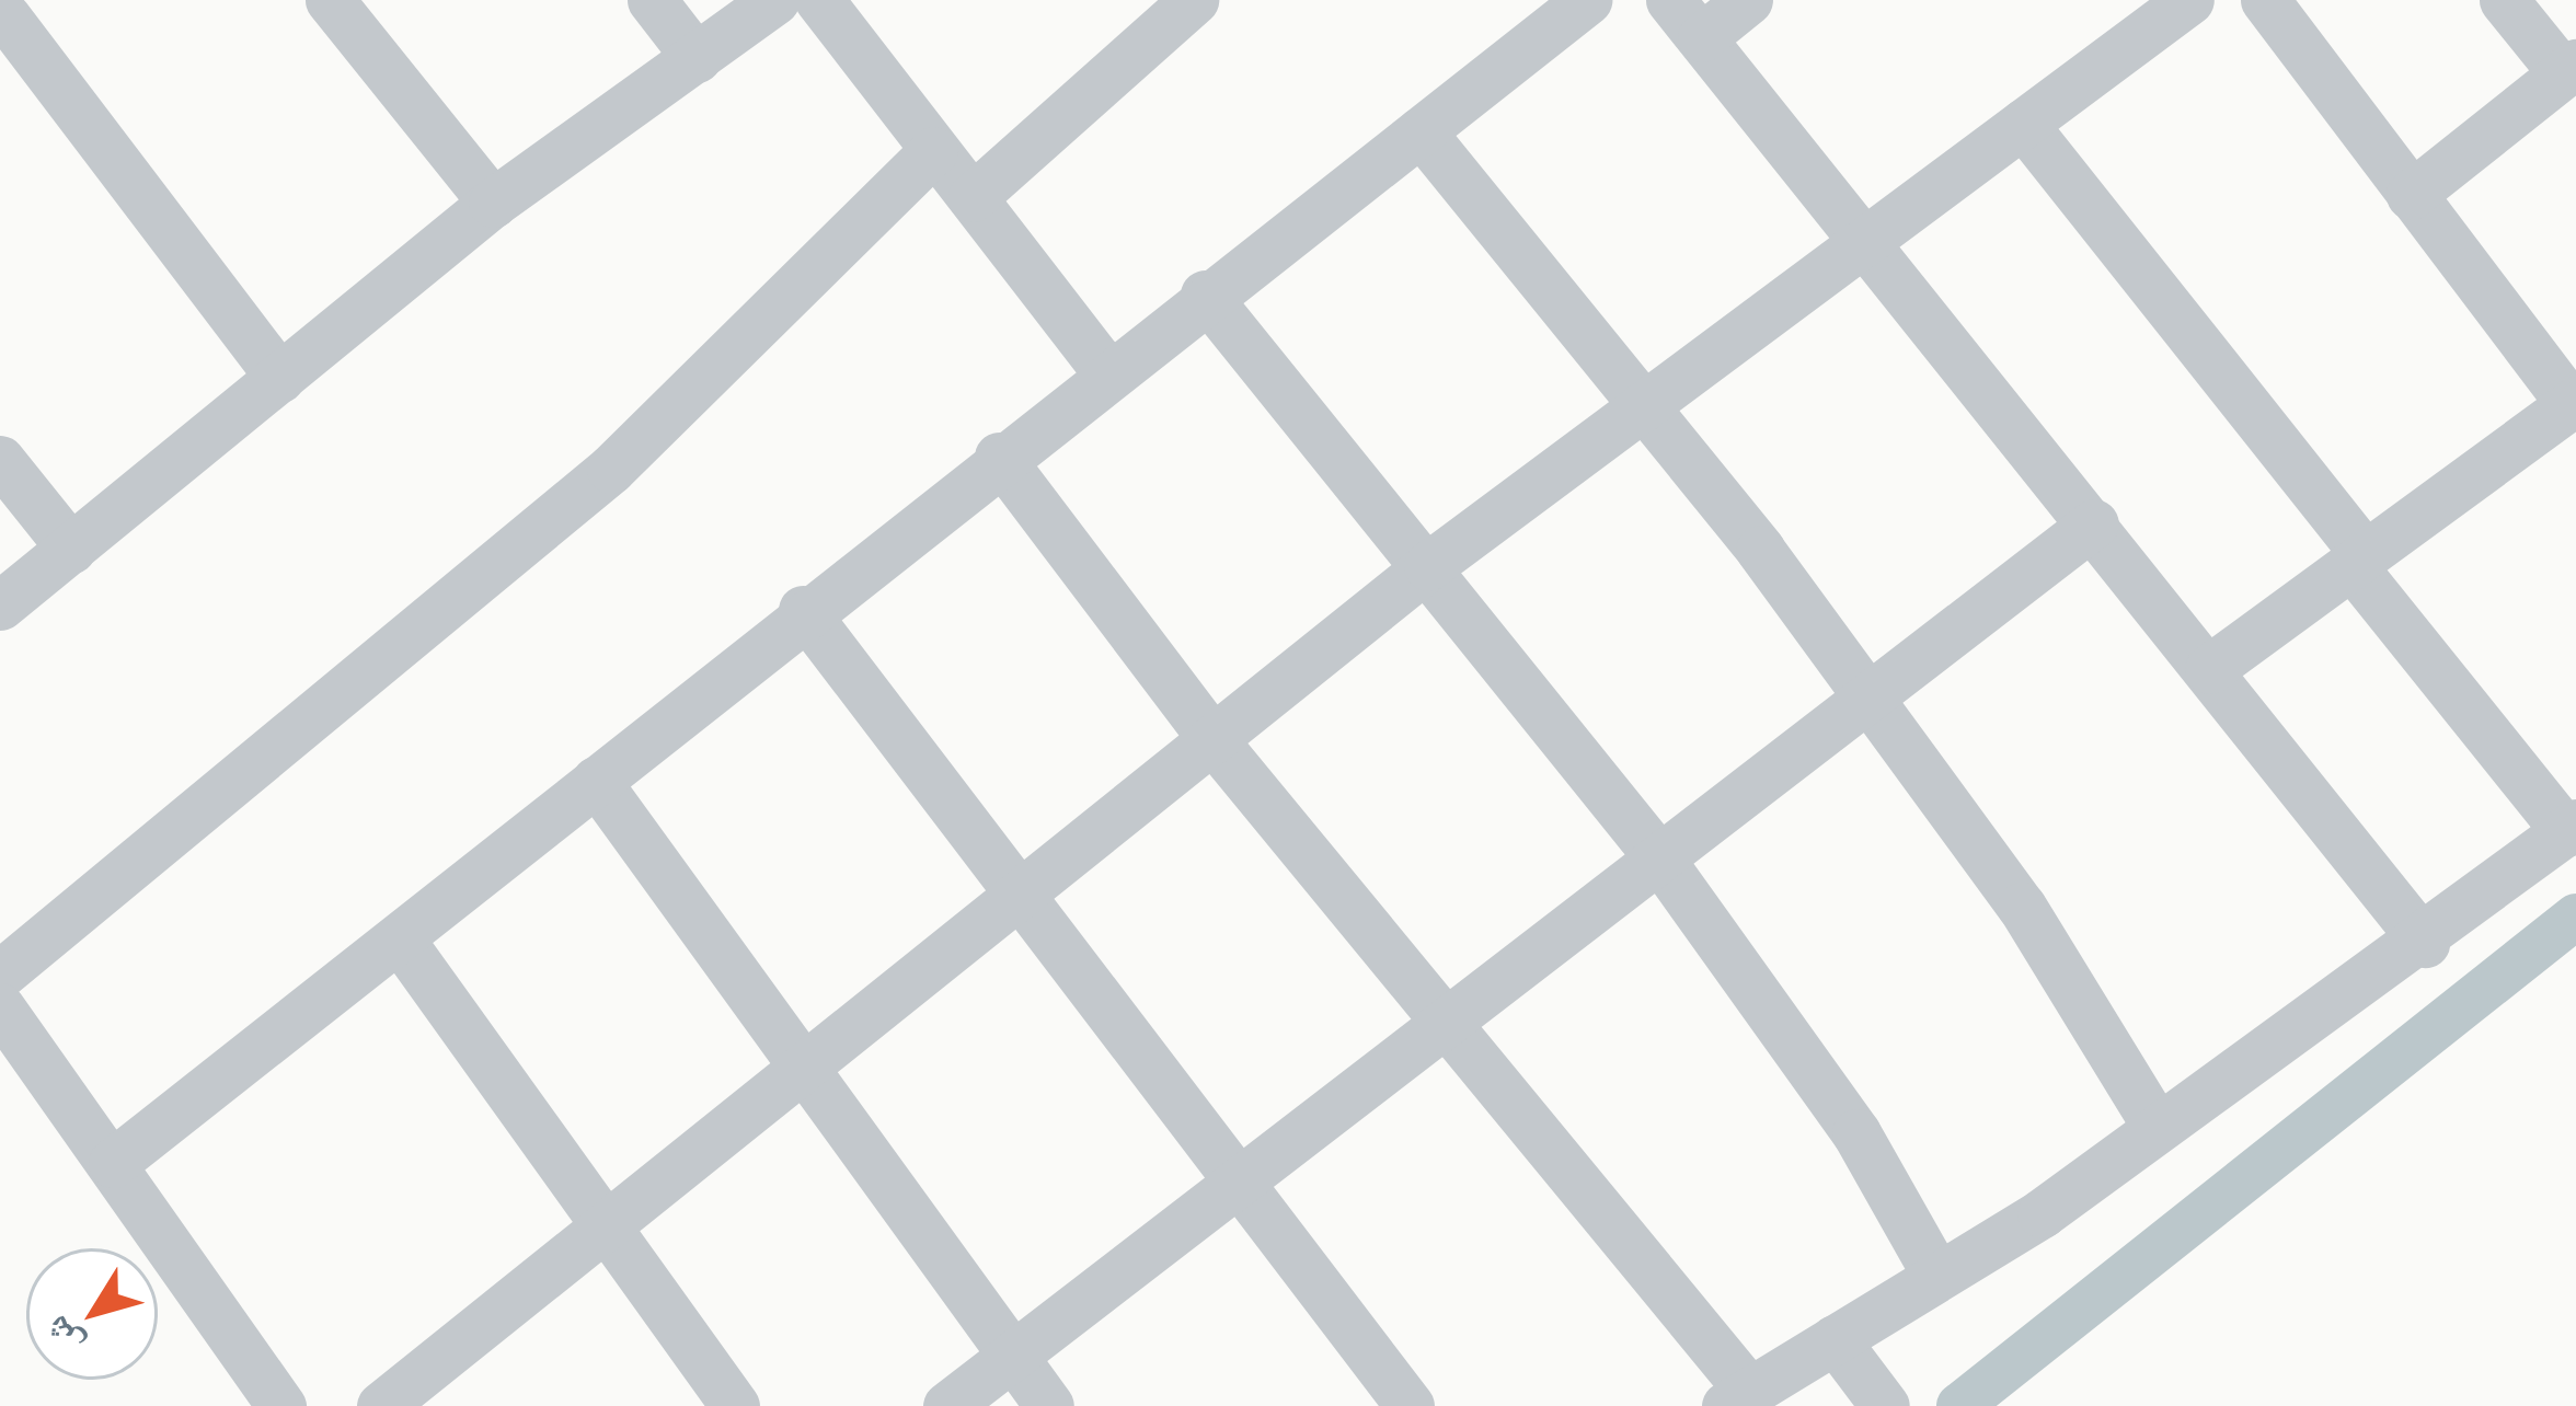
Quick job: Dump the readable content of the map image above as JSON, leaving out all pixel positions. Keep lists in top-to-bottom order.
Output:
{
  "north": "bottom left"
}
